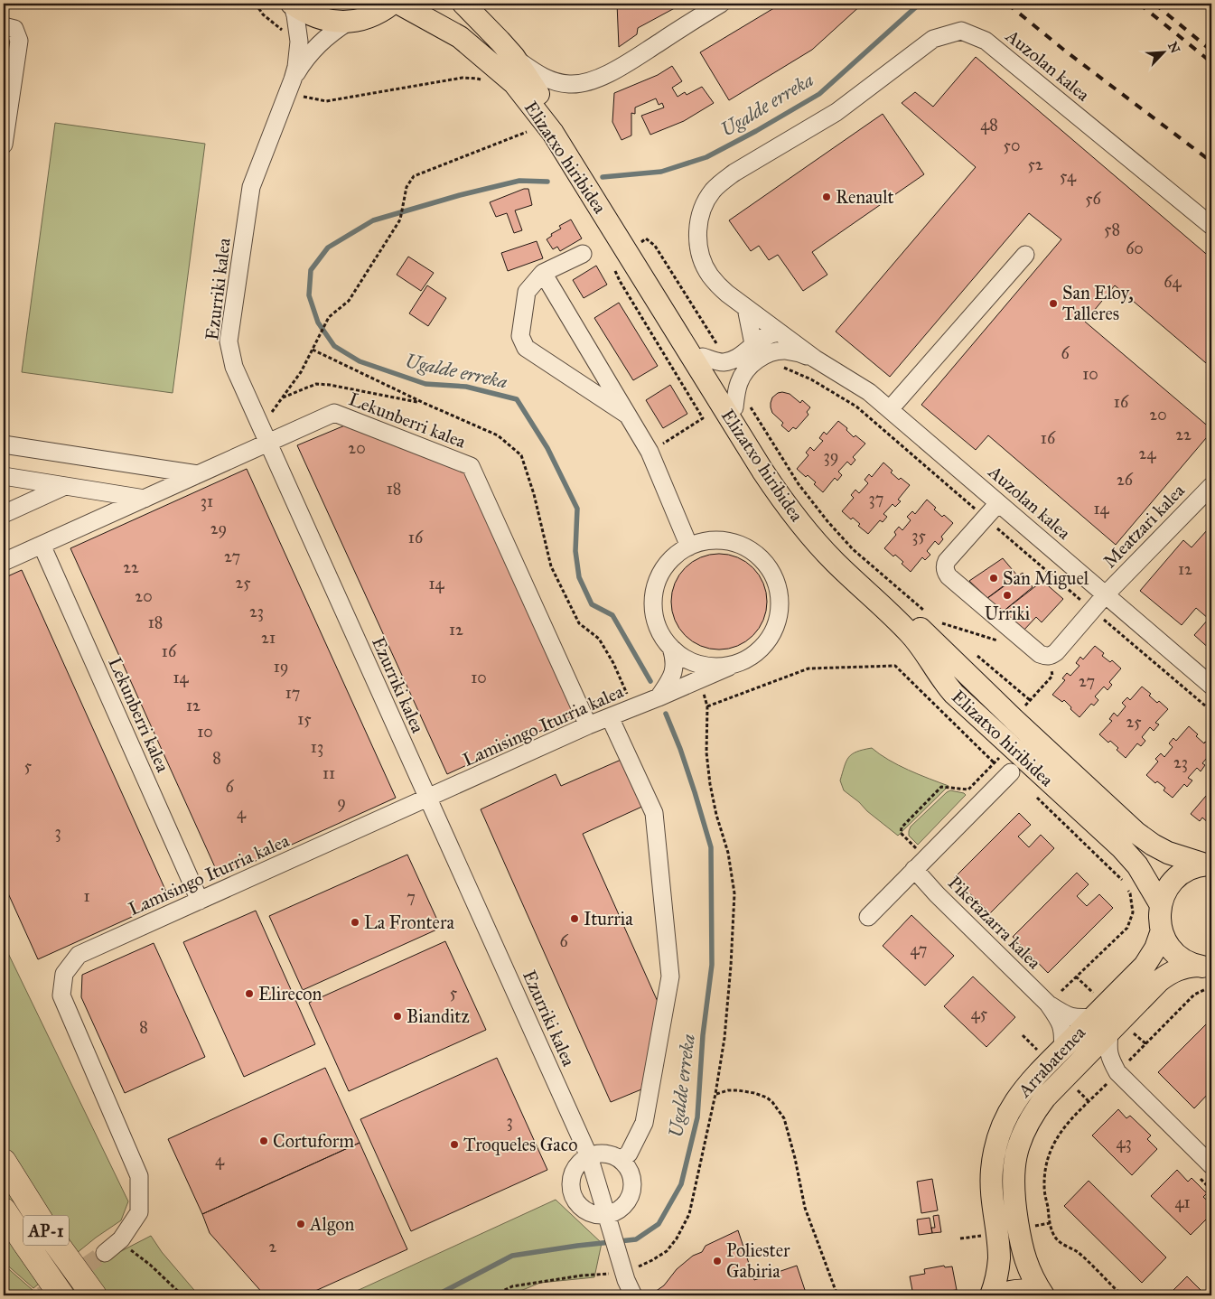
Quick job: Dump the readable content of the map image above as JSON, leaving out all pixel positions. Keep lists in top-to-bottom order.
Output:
{
  "streets": {
    "highway": ["AP-1"],
    "main road": ["Elizatxo hiribidea", "Arrabatenea"],
    "street": [
      "Auzolan kalea",
      "Ezurriki kalea",
      "Lekunberri kalea",
      "Meatzari kalea",
      "Lamisingo Iturria kalea",
      "Piketazarra kalea"
    ]
  },
  "crossings": [
    ["Auzolan kalea", "Meatzari kalea"],
    ["Ezurriki kalea", "Lekunberri kalea"],
    ["Ezurriki kalea", "Lamisingo Iturria kalea"],
    ["Lekunberri kalea", "Lamisingo Iturria kalea"],
    ["Piketazarra kalea", "Arrabatenea"]
  ],
  "water": ["Ugalde erreka"],
  "places": [
    "Renault",
    "San Eloy, Talleres",
    "San Miguel",
    "Urriki",
    "Iturria",
    "La Frontera",
    "Elirecon",
    "Bianditz",
    "Cortuform",
    "Troqueles Gaco",
    "Algon",
    "Poliester Gabiria"
  ],
  "house_numbers": [
    "48",
    "50",
    "52",
    "54",
    "56",
    "58",
    "60",
    "64",
    "6",
    "10",
    "16",
    "20",
    "22",
    "16",
    "20",
    "24",
    "39",
    "26",
    "18",
    "37",
    "31",
    "14",
    "29",
    "35",
    "16",
    "27",
    "22",
    "12",
    "25",
    "14",
    "20",
    "23",
    "18",
    "12",
    "21",
    "16",
    "19",
    "14",
    "10",
    "27",
    "17",
    "12",
    "15",
    "25",
    "10",
    "13",
    "8",
    "23",
    "5",
    "11",
    "6",
    "9",
    "4",
    "3",
    "1",
    "7",
    "6",
    "47",
    "5",
    "45",
    "8",
    "3",
    "43",
    "4",
    "41",
    "2"
  ],
  "north": "top right"
}
